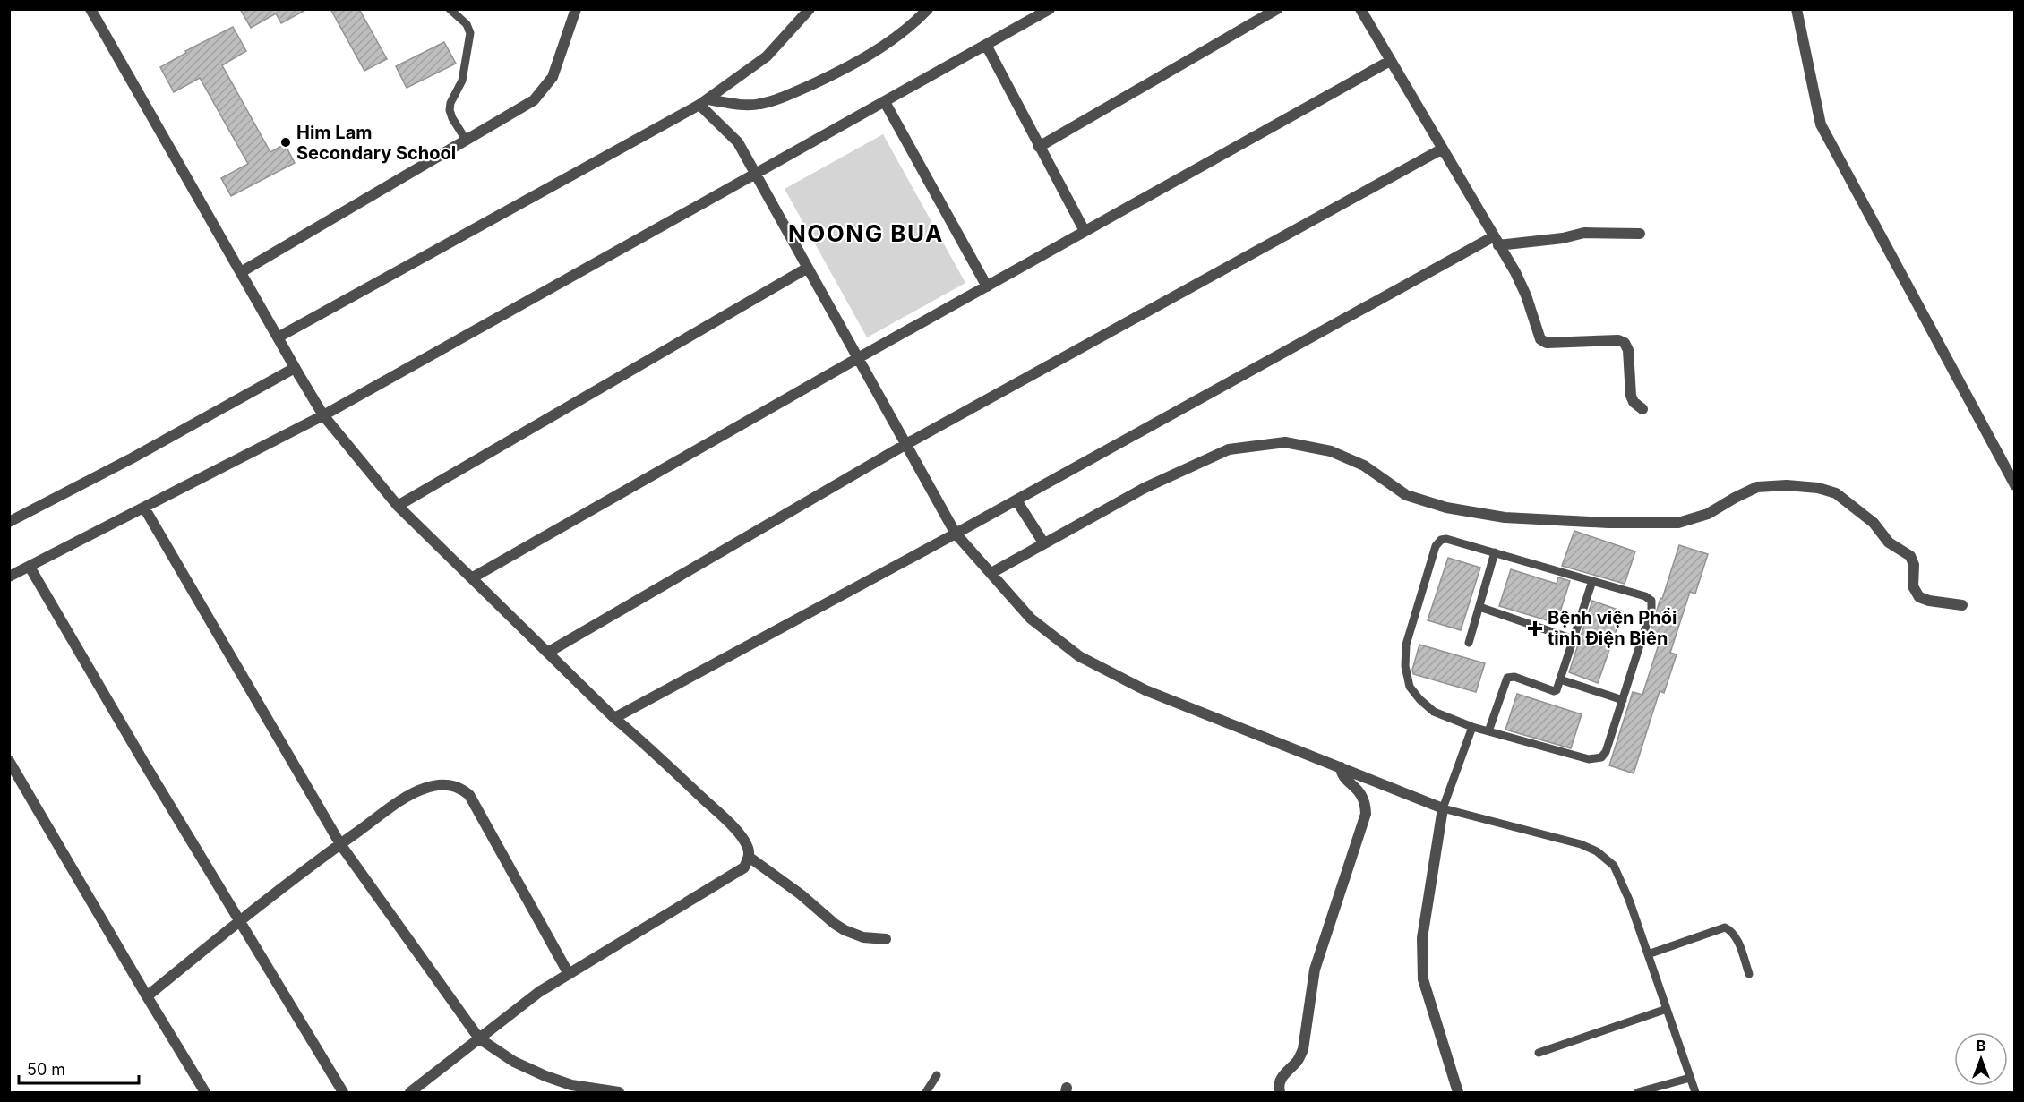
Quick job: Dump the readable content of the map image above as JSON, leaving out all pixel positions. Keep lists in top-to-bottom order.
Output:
{
  "districts": ["NOONG BUA"],
  "places": {
    "other": ["Him Lam Secondary School"],
    "health": ["Bệnh viện Phổi tỉnh Điện Biên"]
  },
  "scale_bar": "50 m",
  "north": "top"
}
